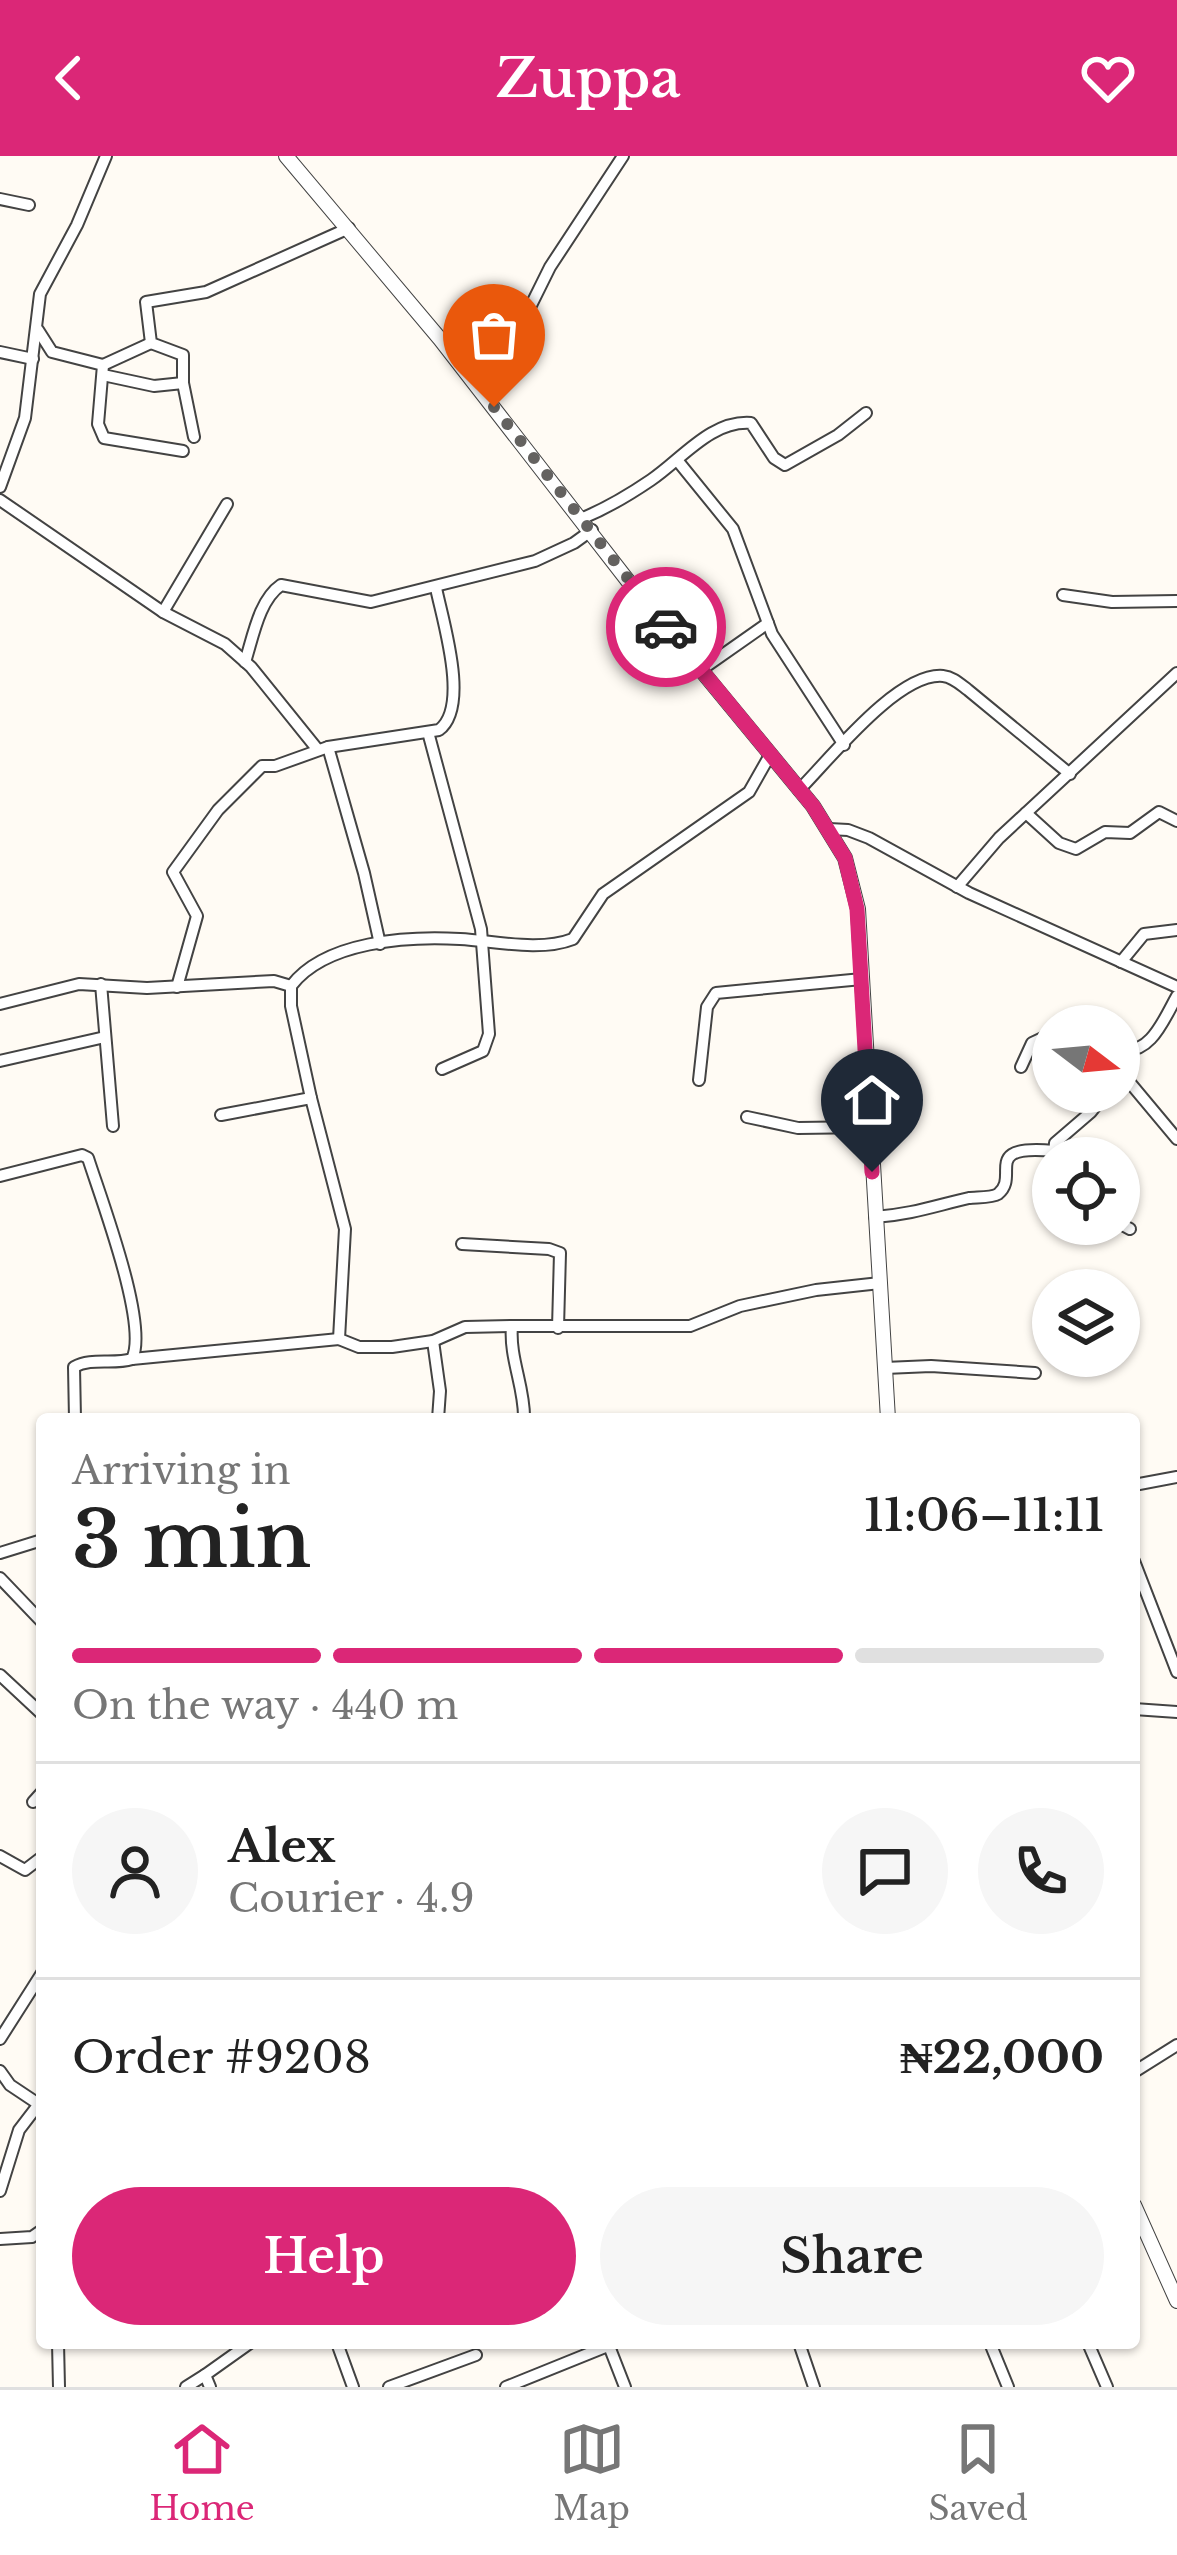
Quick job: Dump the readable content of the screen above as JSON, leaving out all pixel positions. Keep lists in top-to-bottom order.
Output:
{
  "north": "right",
  "page": {
    "header": "Zuppa",
    "heading": ["3 min", "Arriving in", "11:06–11:11"],
    "panel": [
      "Alex",
      "Courier · 4.9",
      "Order #9208",
      "₦22,000"
    ],
    "bar": "On the way · 440 m",
    "buttons": ["Help", "Share"],
    "tabs": ["Home", "Map", "Saved"]
  }
}
